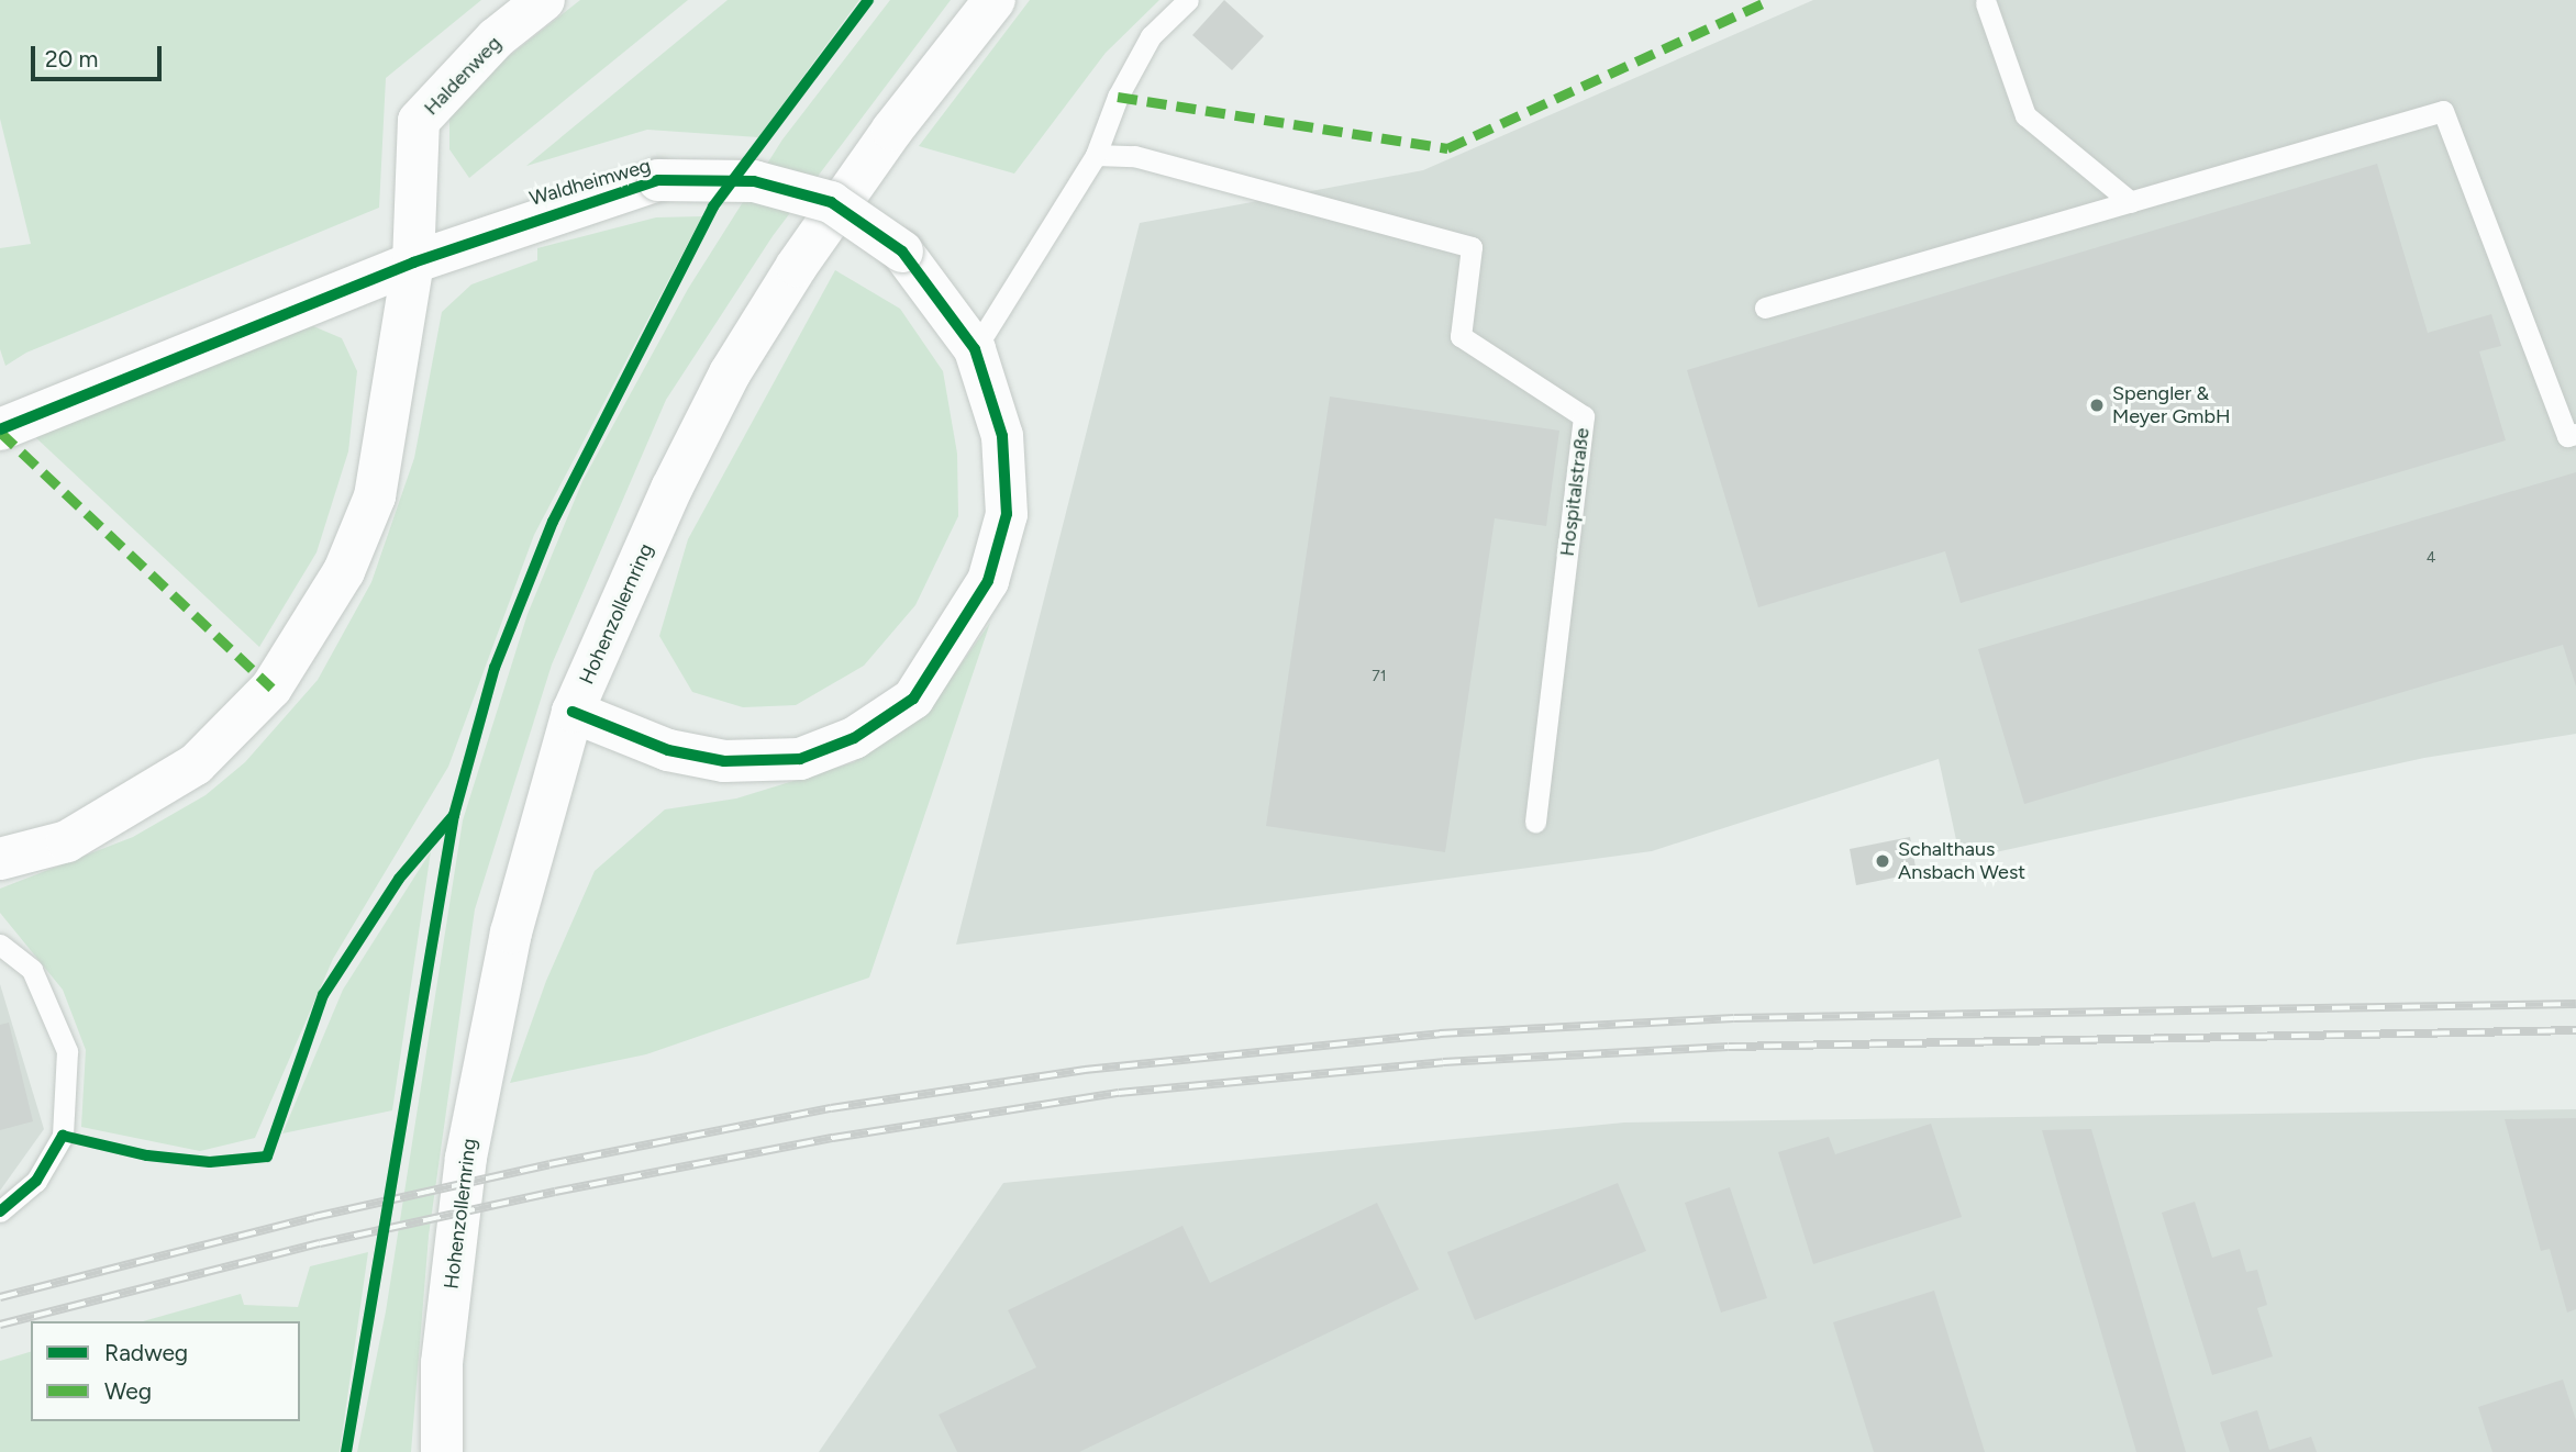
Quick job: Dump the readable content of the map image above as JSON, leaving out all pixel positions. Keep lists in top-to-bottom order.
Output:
{
  "streets": {
    "street": ["Haldenweg", "Waldheimweg", "Hohenzollernring"],
    "lane": ["Hospitalstraße"]
  },
  "crossings": [
    ["Haldenweg", "Waldheimweg"],
    ["Waldheimweg", "Hohenzollernring"]
  ],
  "places": ["Spengler & Meyer GmbH", "Schalthaus Ansbach West"],
  "house_numbers": ["4", "71"],
  "legend": ["Radweg", "Weg"],
  "scale_bar": "20 m"
}
